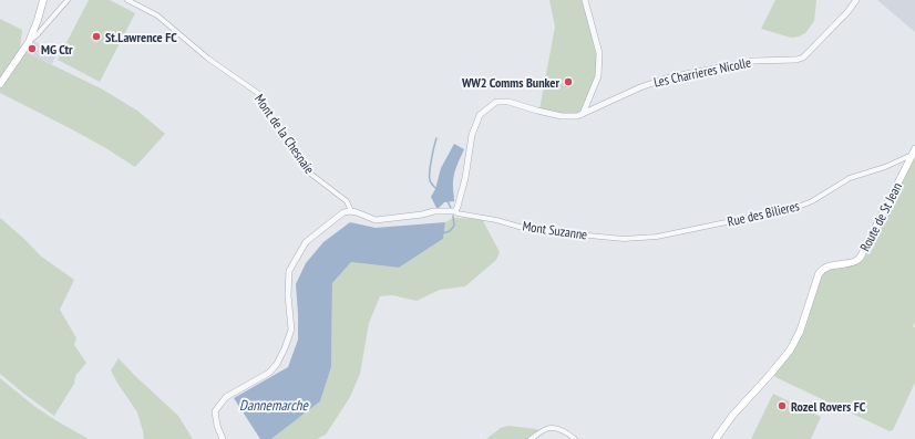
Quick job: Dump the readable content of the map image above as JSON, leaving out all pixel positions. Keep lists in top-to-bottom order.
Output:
{
  "streets": {
    "main road": ["Route de St Jean"],
    "street": [
      "Les Charrieres Nicolle",
      "Mont de la Chesnaie",
      "Rue des Bilieres",
      "Mont Suzanne"
    ]
  },
  "crossings": [
    ["Les Charrieres Nicolle", "Mont Suzanne"],
    ["Rue des Bilieres", "Route de St Jean"],
    ["Rue des Bilieres", "Mont Suzanne"]
  ],
  "water": ["Dannemarche"],
  "places": [
    "St.Lawrence FC",
    "MG Ctr",
    "WW2 Comms Bunker",
    "Rozel Rovers FC"
  ]
}
